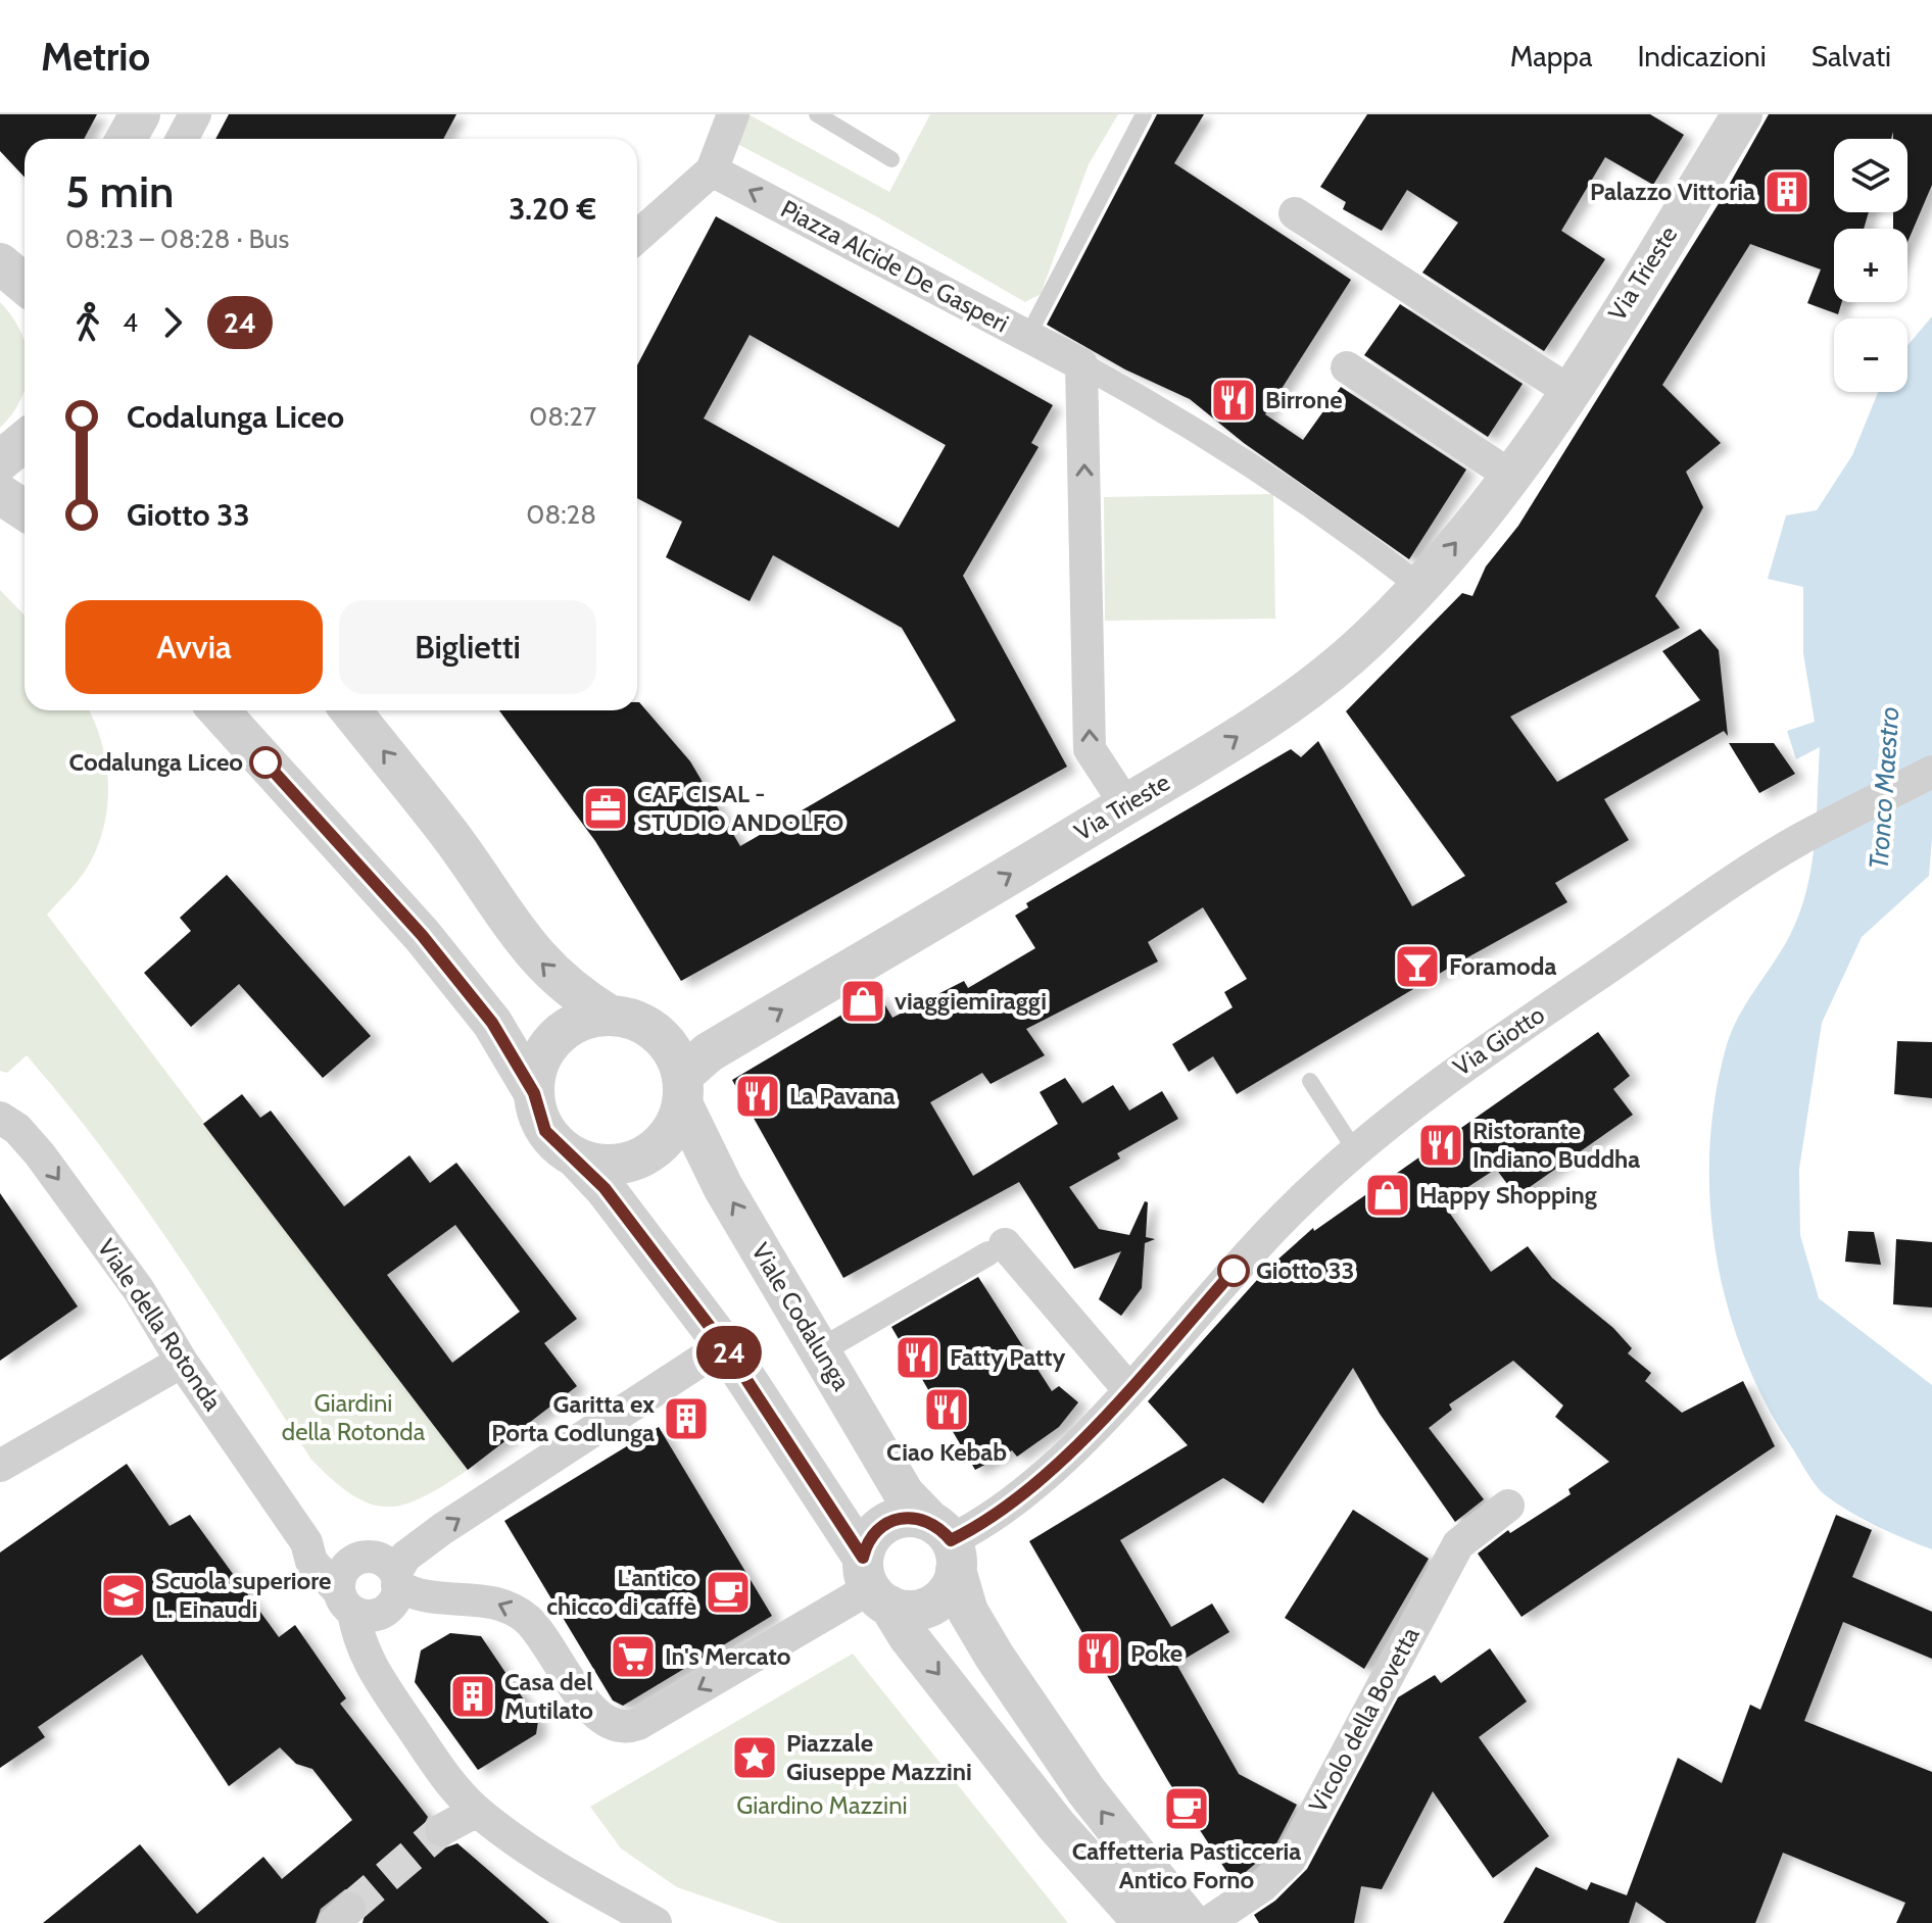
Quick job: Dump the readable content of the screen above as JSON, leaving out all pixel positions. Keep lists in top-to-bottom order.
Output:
{
  "streets": {
    "street": [
      "Piazza Alcide De Gasperi",
      "Via Trieste",
      "Via Giotto",
      "Viale Codalunga",
      "Viale della Rotonda",
      "Vicolo della Bovetta"
    ]
  },
  "crossings": [
    ["Via Trieste", "Viale Codalunga"],
    ["Via Giotto", "Viale Codalunga"]
  ],
  "one_way": ["Piazza Alcide De Gasperi", "Via Trieste"],
  "water": ["Tronco Maestro"],
  "parks": ["Giardini della Rotonda", "Giardino Mazzini"],
  "places": {
    "building": ["Palazzo Vittoria", "Garitta ex Porta Codlunga", "Casa del Mutilato"],
    "restaurant": [
      "Birrone",
      "La Pavana",
      "Ristorante Indiano Buddha",
      "Fatty Patty",
      "Ciao Kebab",
      "Poke"
    ],
    "other": ["Codalunga Liceo", "Giotto 33"],
    "office": ["CAF CISAL - STUDIO ANDOLFO"],
    "bar": ["Foramoda"],
    "shop": ["viaggiemiraggi", "Happy Shopping"],
    "cafe": ["L'antico chicco di caffè", "Caffetteria Pasticceria Antico Forno"],
    "school or university": ["Scuola superiore L. Einaudi"],
    "supermarket": ["In's Mercato"],
    "place": ["Piazzale Giuseppe Mazzini"]
  },
  "lines": ["bus line 24"],
  "page": {
    "header": "Metrio",
    "nav": ["Mappa", "Indicazioni", "Salvati"],
    "on_map": "24",
    "map_buttons": ["+", "−"],
    "heading": ["5 min", "08:23 – 08:28 · Bus", "3.20 €"],
    "legs": ["4", "24"],
    "list": [
      {
        "name": "Codalunga Liceo",
        "value": "08:27"
      },
      {
        "name": "Giotto 33",
        "value": "08:28"
      }
    ],
    "buttons": ["Avvia", "Biglietti"]
  }
}
